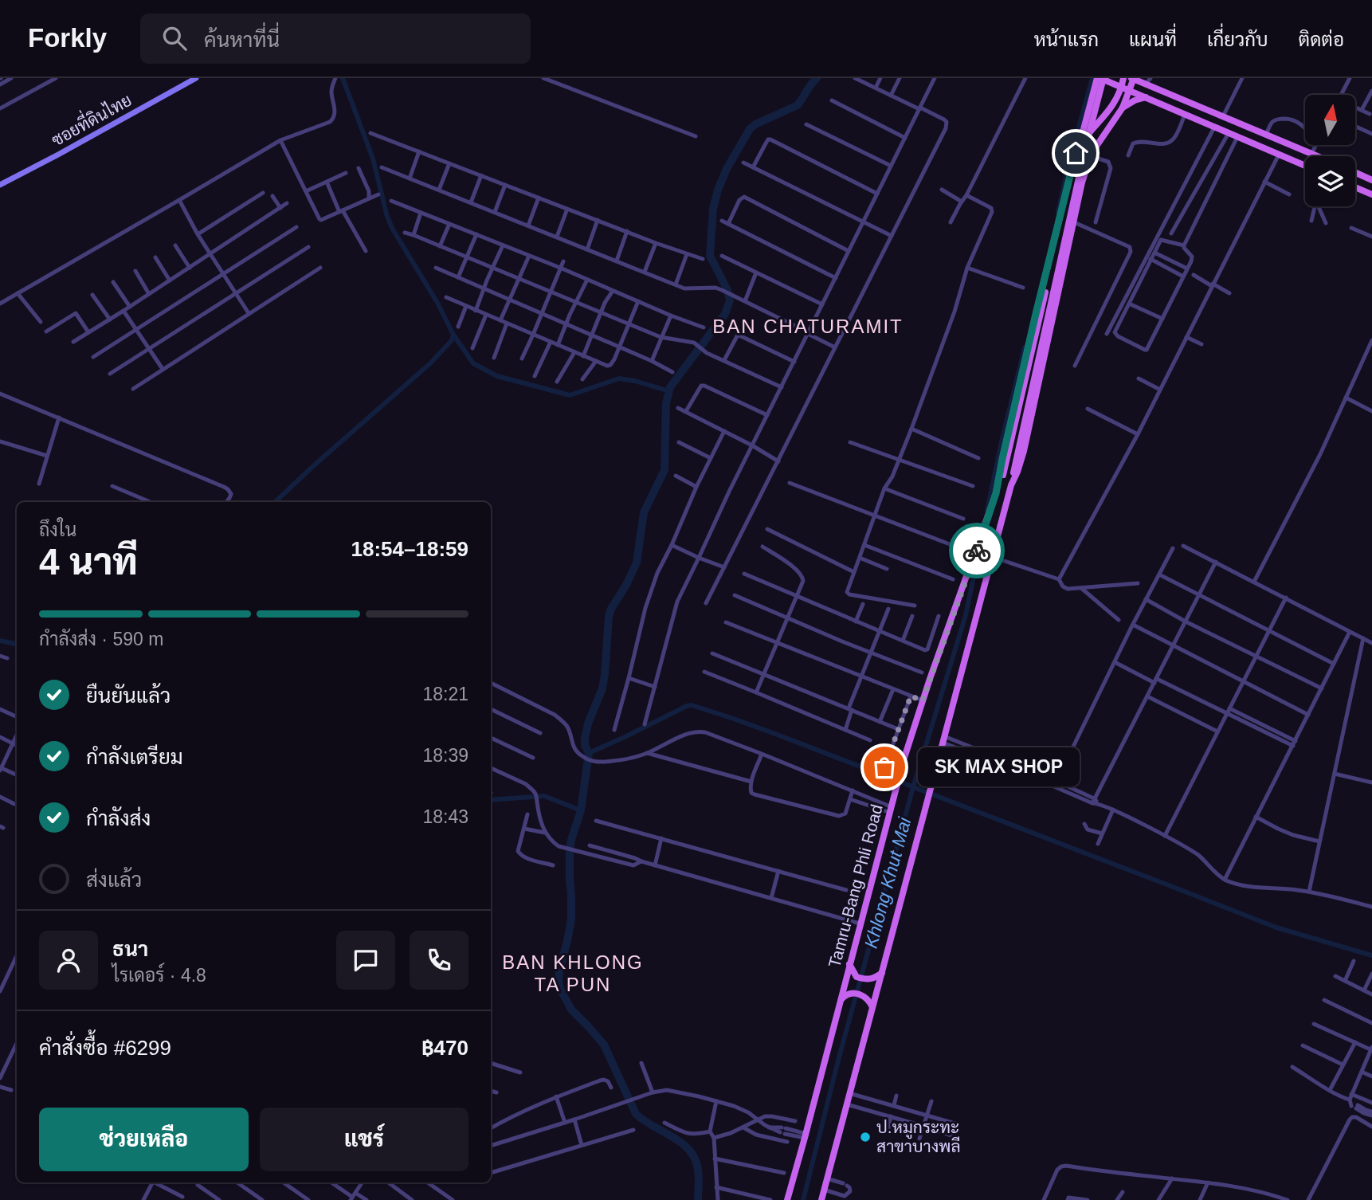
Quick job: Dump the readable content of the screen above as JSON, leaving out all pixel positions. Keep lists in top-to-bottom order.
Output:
{
  "streets": {
    "main road": ["Tamru-Bang Phli Road"],
    "street": ["ซอยที่ดินไทย"]
  },
  "districts": ["BAN CHATURAMIT", "BAN KHLONG TA PUN"],
  "water": ["Khlong Khut Mai"],
  "places": ["SK MAX SHOP", "ป.หมูกระทะ สาขาบางพลี"],
  "north": "top",
  "page": {
    "header": "Forkly",
    "search": "ค้นหาที่นี่",
    "nav": [
      "หน้าแรก",
      "แผนที่",
      "เกี่ยวกับ",
      "ติดต่อ"
    ],
    "heading": ["4 นาที", "ถึงใน", "18:54–18:59"],
    "panel": [
      "ธนา",
      "ไรเดอร์ · 4.8",
      "คำสั่งซื้อ #6299",
      "฿470"
    ],
    "bar": "กำลังส่ง · 590 m",
    "list": [
      ["ยืนยันแล้ว", "18:21"],
      ["กำลังเตรียม", "18:39"],
      ["กำลังส่ง", "18:43"],
      "ส่งแล้ว"
    ],
    "bubble": "SK MAX SHOP",
    "buttons": ["ช่วยเหลือ", "แชร์"]
  }
}
